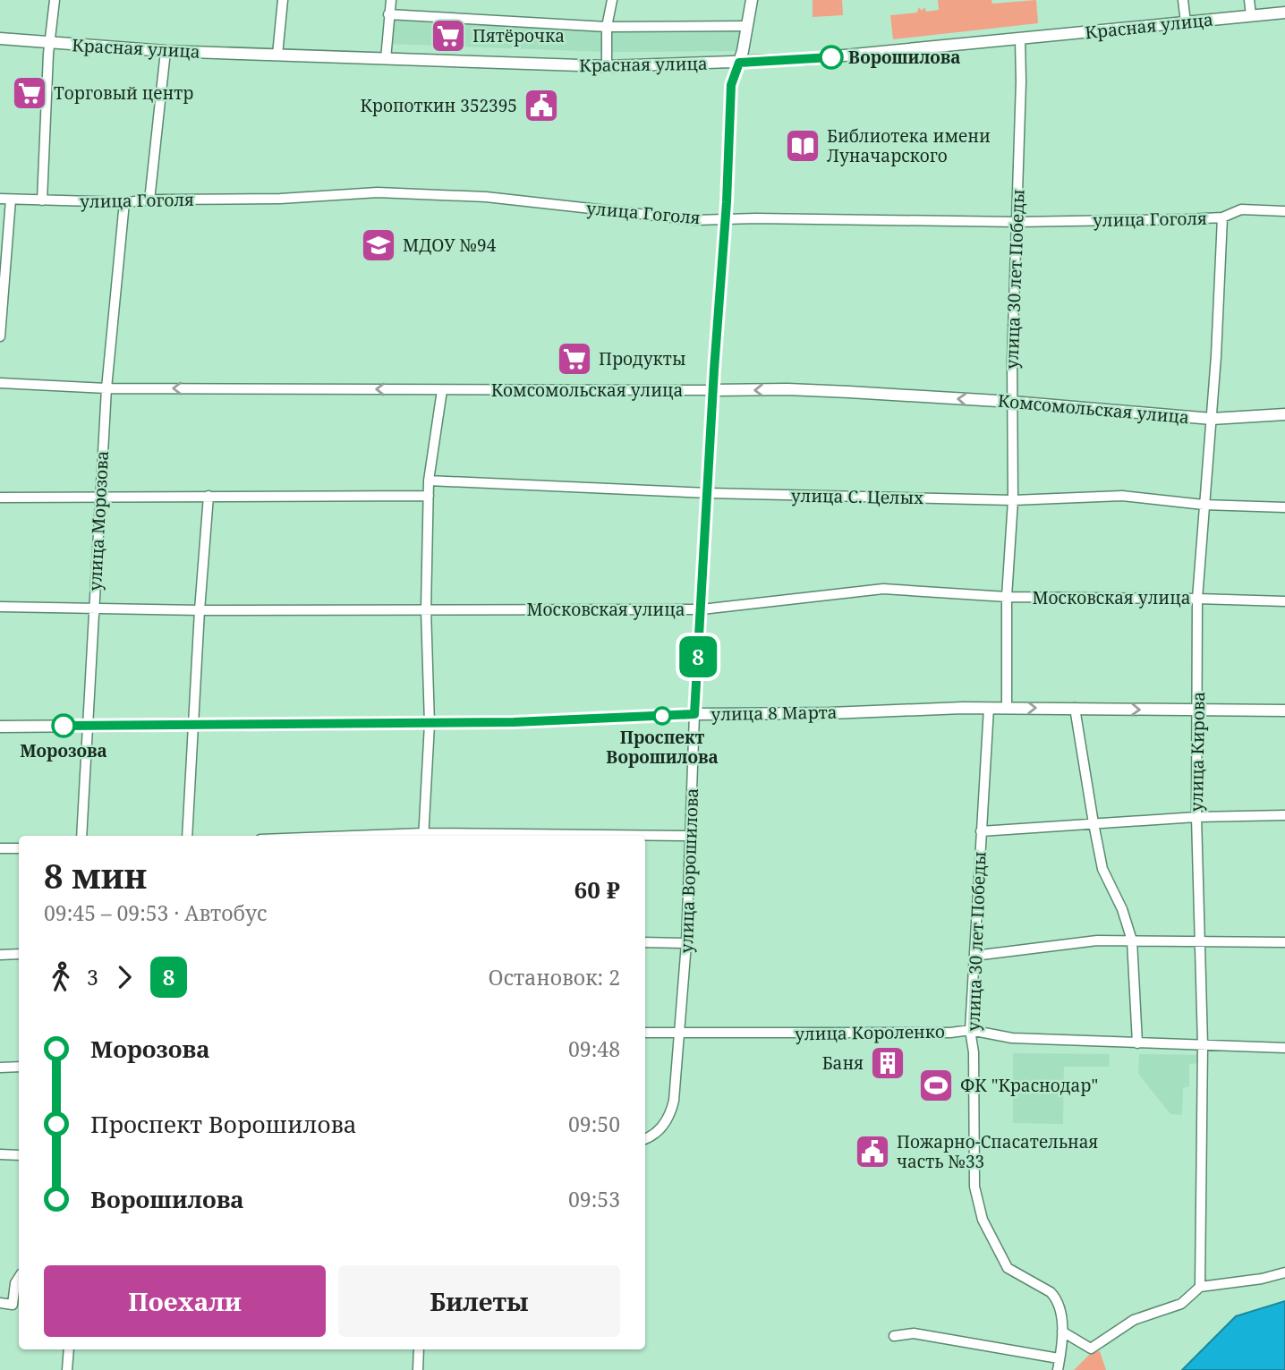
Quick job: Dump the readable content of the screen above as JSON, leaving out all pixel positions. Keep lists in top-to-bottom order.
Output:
{
  "streets": {
    "main road": [
      "Красная улица",
      "Комсомольская улица",
      "улица 8 Марта",
      "улица Ворошилова"
    ],
    "street": [
      "улица Гоголя",
      "улица 30 лет Победы",
      "улица С. Целых",
      "улица Морозова",
      "Московская улица",
      "улица Кирова",
      "улица Короленко"
    ]
  },
  "crossings": [
    ["Красная улица", "улица 30 лет Победы"],
    ["Красная улица", "улица Ворошилова"],
    ["улица Гоголя", "улица 30 лет Победы"],
    ["улица Гоголя", "улица Морозова"],
    ["улица Гоголя", "улица Кирова"],
    ["улица Гоголя", "улица Ворошилова"],
    ["улица 30 лет Победы", "Комсомольская улица"],
    ["улица 30 лет Победы", "улица С. Целых"],
    ["улица 30 лет Победы", "Московская улица"],
    ["улица 30 лет Победы", "улица 8 Марта"],
    ["улица 30 лет Победы", "улица Короленко"],
    ["Комсомольская улица", "улица Морозова"],
    ["Комсомольская улица", "улица Кирова"],
    ["Комсомольская улица", "улица Ворошилова"],
    ["улица С. Целых", "улица Кирова"],
    ["улица С. Целых", "улица Ворошилова"],
    ["улица Морозова", "Московская улица"],
    ["улица Морозова", "улица 8 Марта"],
    ["Московская улица", "улица Кирова"],
    ["Московская улица", "улица Ворошилова"],
    ["улица 8 Марта", "улица Кирова"],
    ["улица 8 Марта", "улица Ворошилова"],
    ["улица Кирова", "улица Короленко"],
    ["улица Ворошилова", "улица Короленко"]
  ],
  "one_way": ["Комсомольская улица"],
  "places": {
    "supermarket": ["Пятёрочка", "Торговый центр", "Продукты"],
    "other": ["Ворошилова", "Проспект Ворошилова", "Морозова"],
    "public building": ["Кропоткин 352395", "Пожарно-Спасательная часть №33"],
    "library": ["Библиотека имени Луначарского"],
    "school or university": ["МДОУ №94"],
    "building": ["Баня"],
    "sports": ["ФК \"Краснодар\""]
  },
  "lines": ["bus line 8"],
  "page": {
    "on_map": "8",
    "heading": ["8 мин", "09:45 – 09:53 · Автобус", "60 ₽"],
    "legs": ["3", "8", "Остановок: 2"],
    "list": [
      {
        "name": "Морозова",
        "value": "09:48"
      },
      {
        "name": "Проспект Ворошилова",
        "value": "09:50"
      },
      {
        "name": "Ворошилова",
        "value": "09:53"
      }
    ],
    "buttons": ["Поехали", "Билеты"]
  }
}
